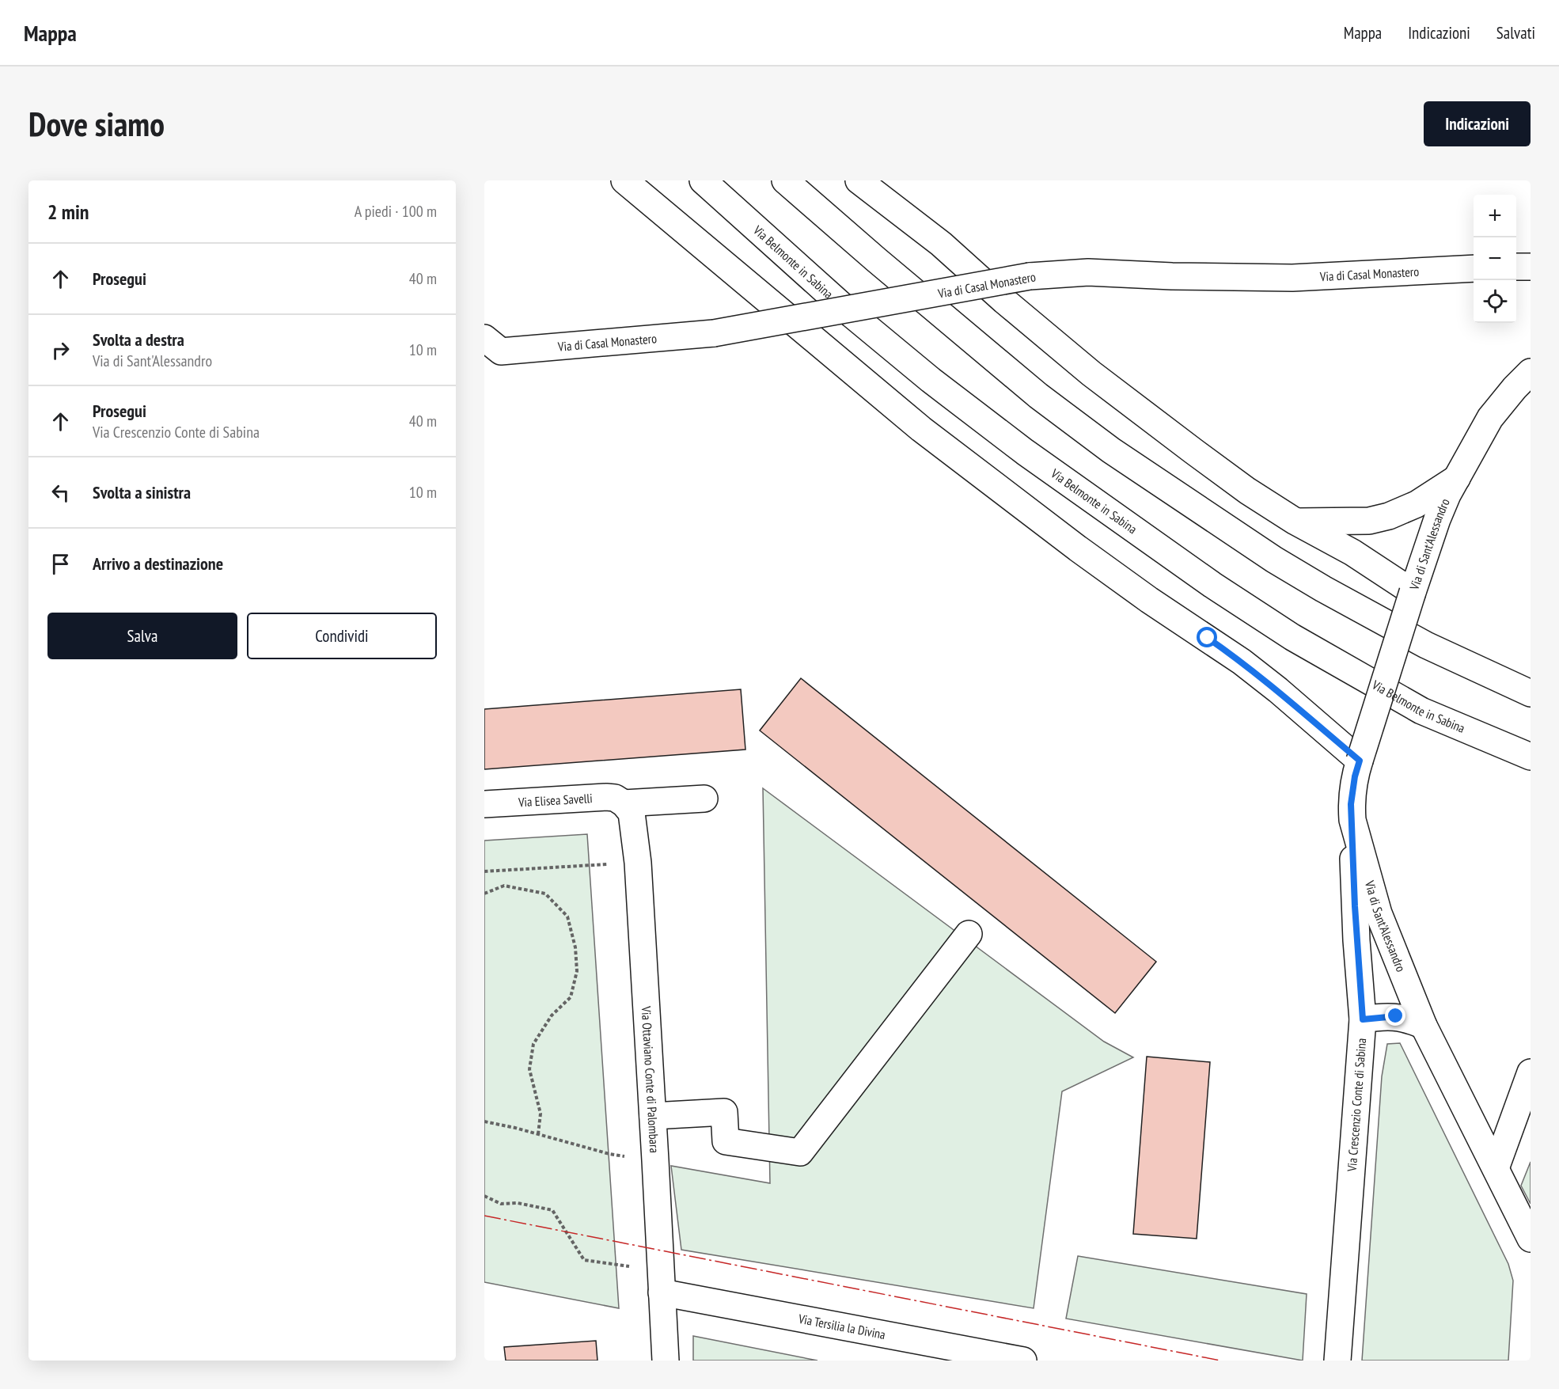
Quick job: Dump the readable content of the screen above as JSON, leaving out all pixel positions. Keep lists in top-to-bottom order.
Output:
{
  "streets": {
    "street": [
      "Via Belmonte in Sabina",
      "Via di Casal Monastero",
      "Via di Sant'Alessandro",
      "Via Elisea Savelli",
      "Via Ottaviano Conte di Palombara",
      "Via Crescenzio Conte di Sabina",
      "Via Tersilia la Divina"
    ]
  },
  "crossings": [
    ["Via di Sant'Alessandro", "Via Crescenzio Conte di Sabina"],
    ["Via Elisea Savelli", "Via Ottaviano Conte di Palombara"],
    ["Via Ottaviano Conte di Palombara", "Via Tersilia la Divina"]
  ],
  "page": {
    "header": "Mappa",
    "nav": ["Mappa", "Indicazioni", "Salvati"],
    "buttons": [
      "Indicazioni",
      ["Salva", "Condividi"]
    ],
    "title": "Dove siamo",
    "heading": ["2 min", "A piedi · 100 m"],
    "map_buttons": ["+", "−"],
    "list": [
      ["Prosegui", "40 m"],
      ["Svolta a destra", "Via di Sant'Alessandro", "10 m"],
      ["Prosegui", "Via Crescenzio Conte di Sabina", "40 m"],
      ["Svolta a sinistra", "10 m"],
      "Arrivo a destinazione"
    ]
  }
}
